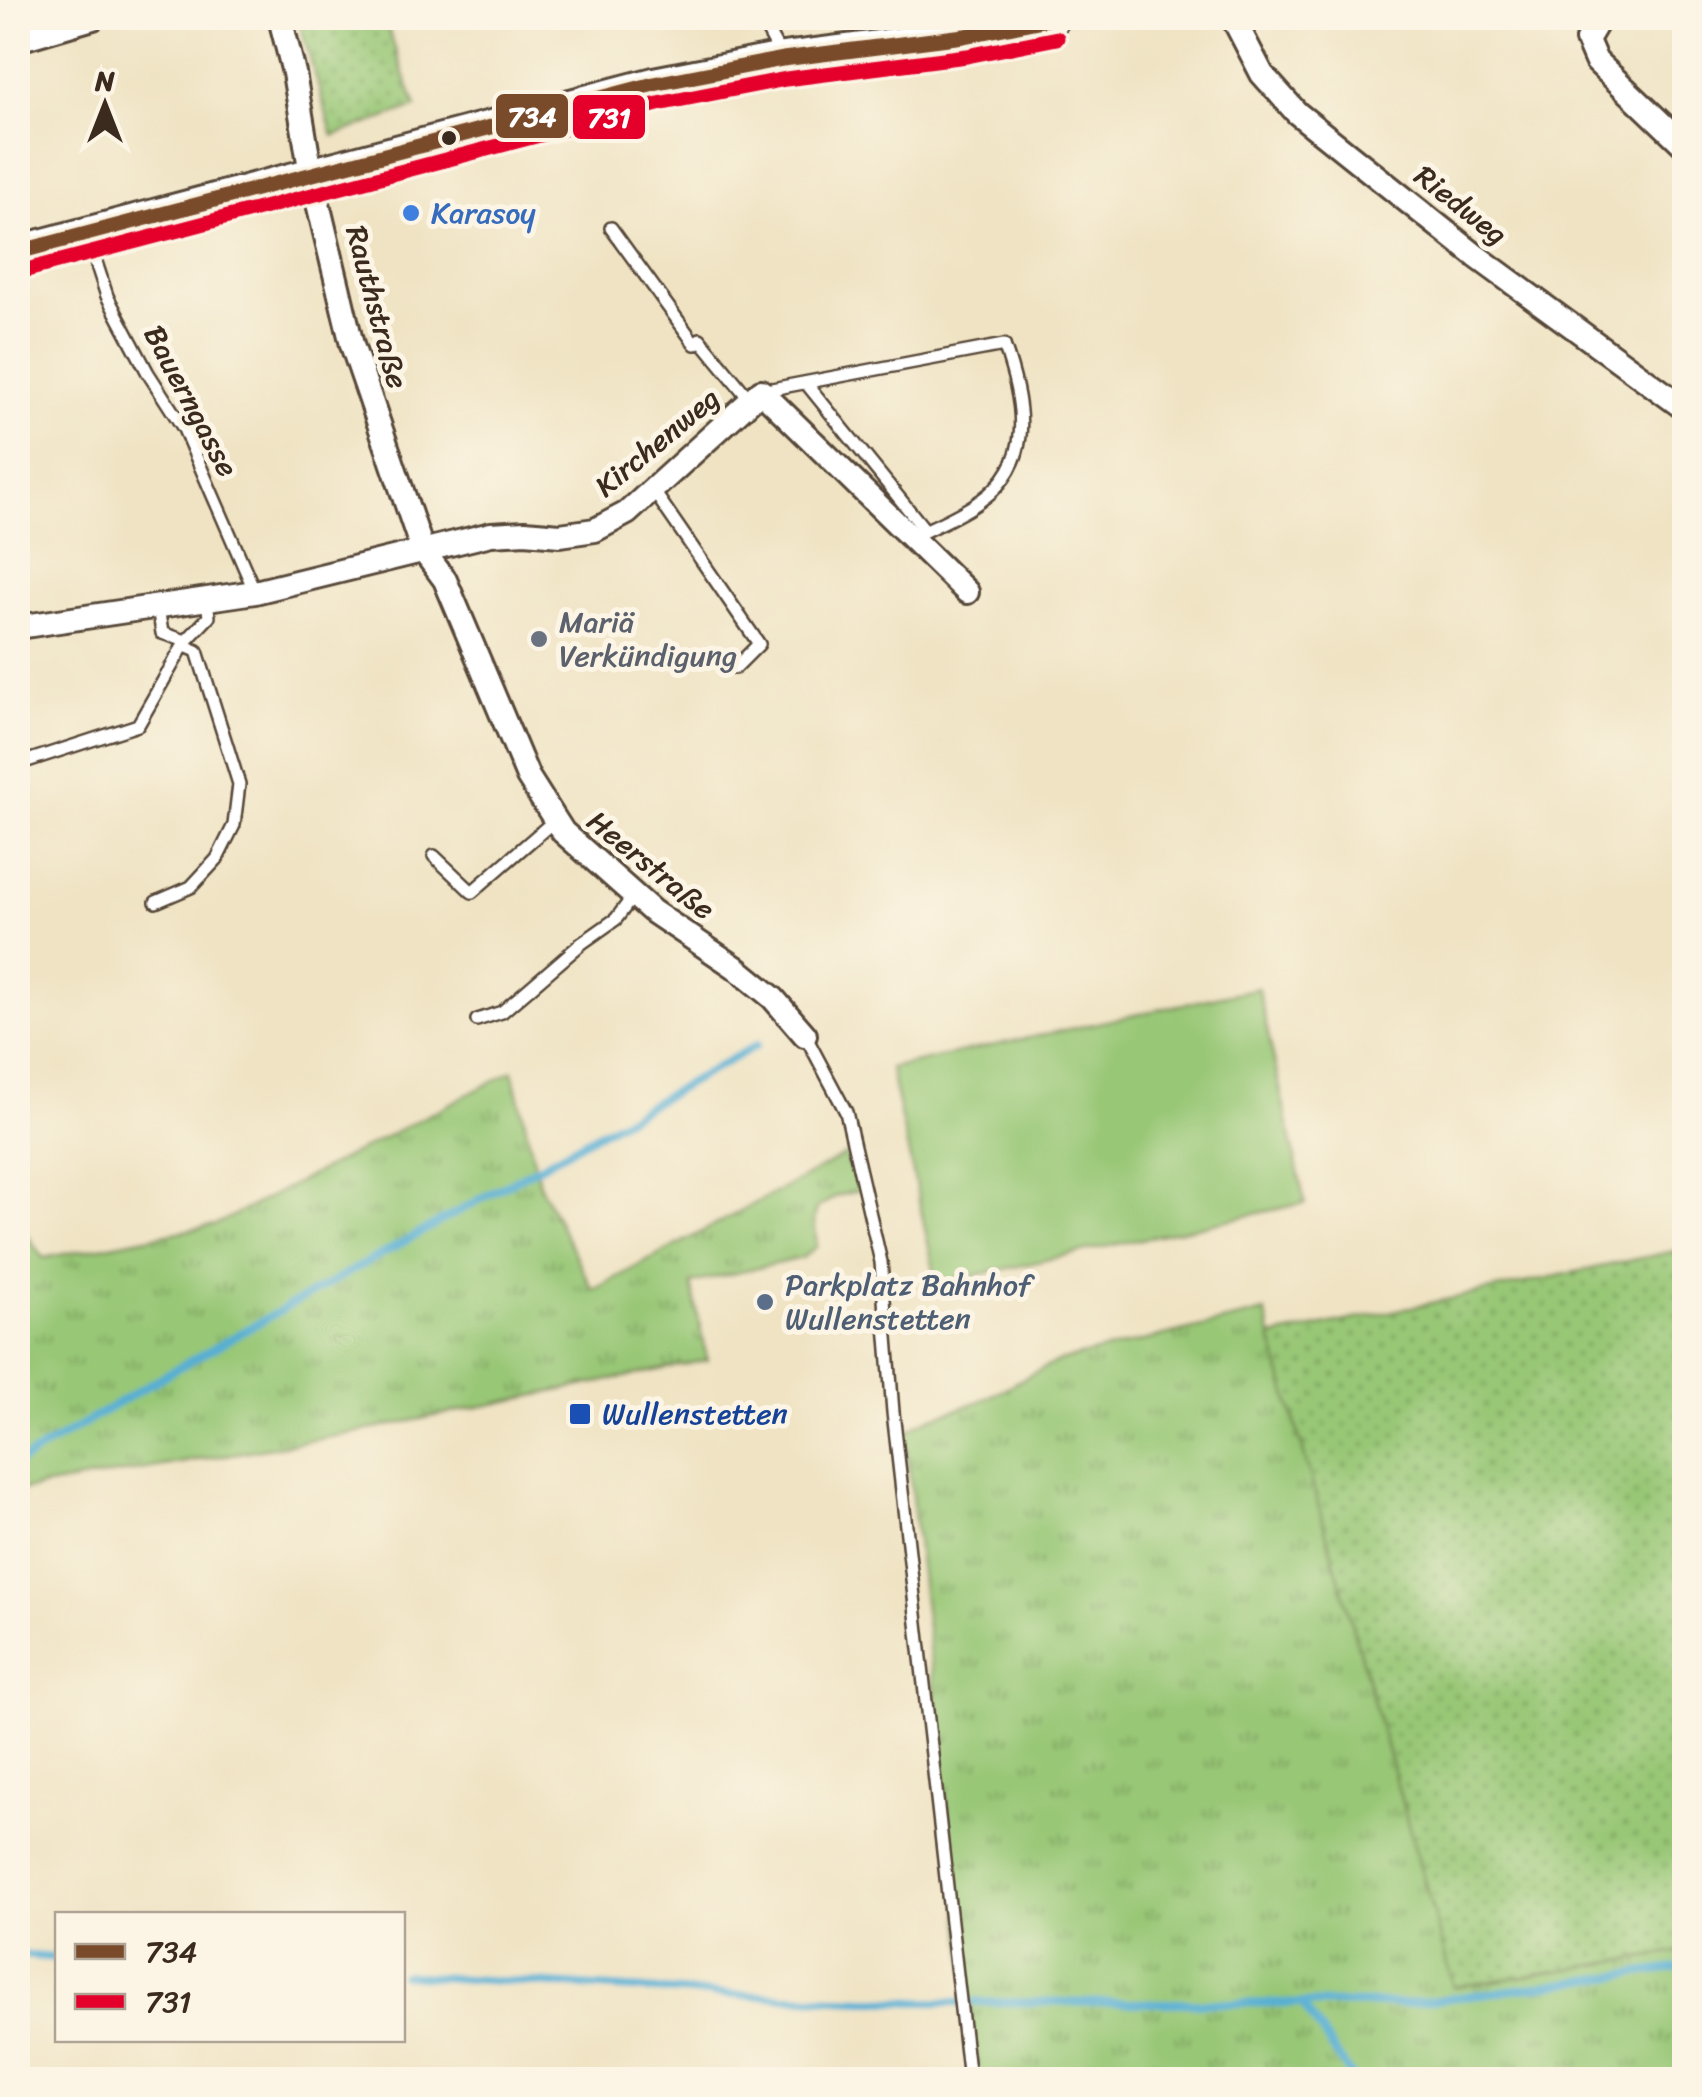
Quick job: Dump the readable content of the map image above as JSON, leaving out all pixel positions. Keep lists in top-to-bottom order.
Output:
{
  "streets": {
    "street": [
      "Riedweg",
      "Rauthstraße",
      "Kirchenweg",
      "Heerstraße"
    ],
    "lane": ["Bauerngasse"]
  },
  "crossings": [
    ["Rauthstraße", "Kirchenweg"],
    ["Rauthstraße", "Heerstraße"],
    ["Bauerngasse", "Kirchenweg"],
    ["Kirchenweg", "Heerstraße"]
  ],
  "places": {
    "other": ["Karasoy", "Mariä Verkündigung", "Parkplatz Bahnhof Wullenstetten"],
    "transit": ["Wullenstetten"]
  },
  "lines": ["transit line 734", "transit line 731"],
  "legend": ["734", "731"],
  "north": "top"
}
